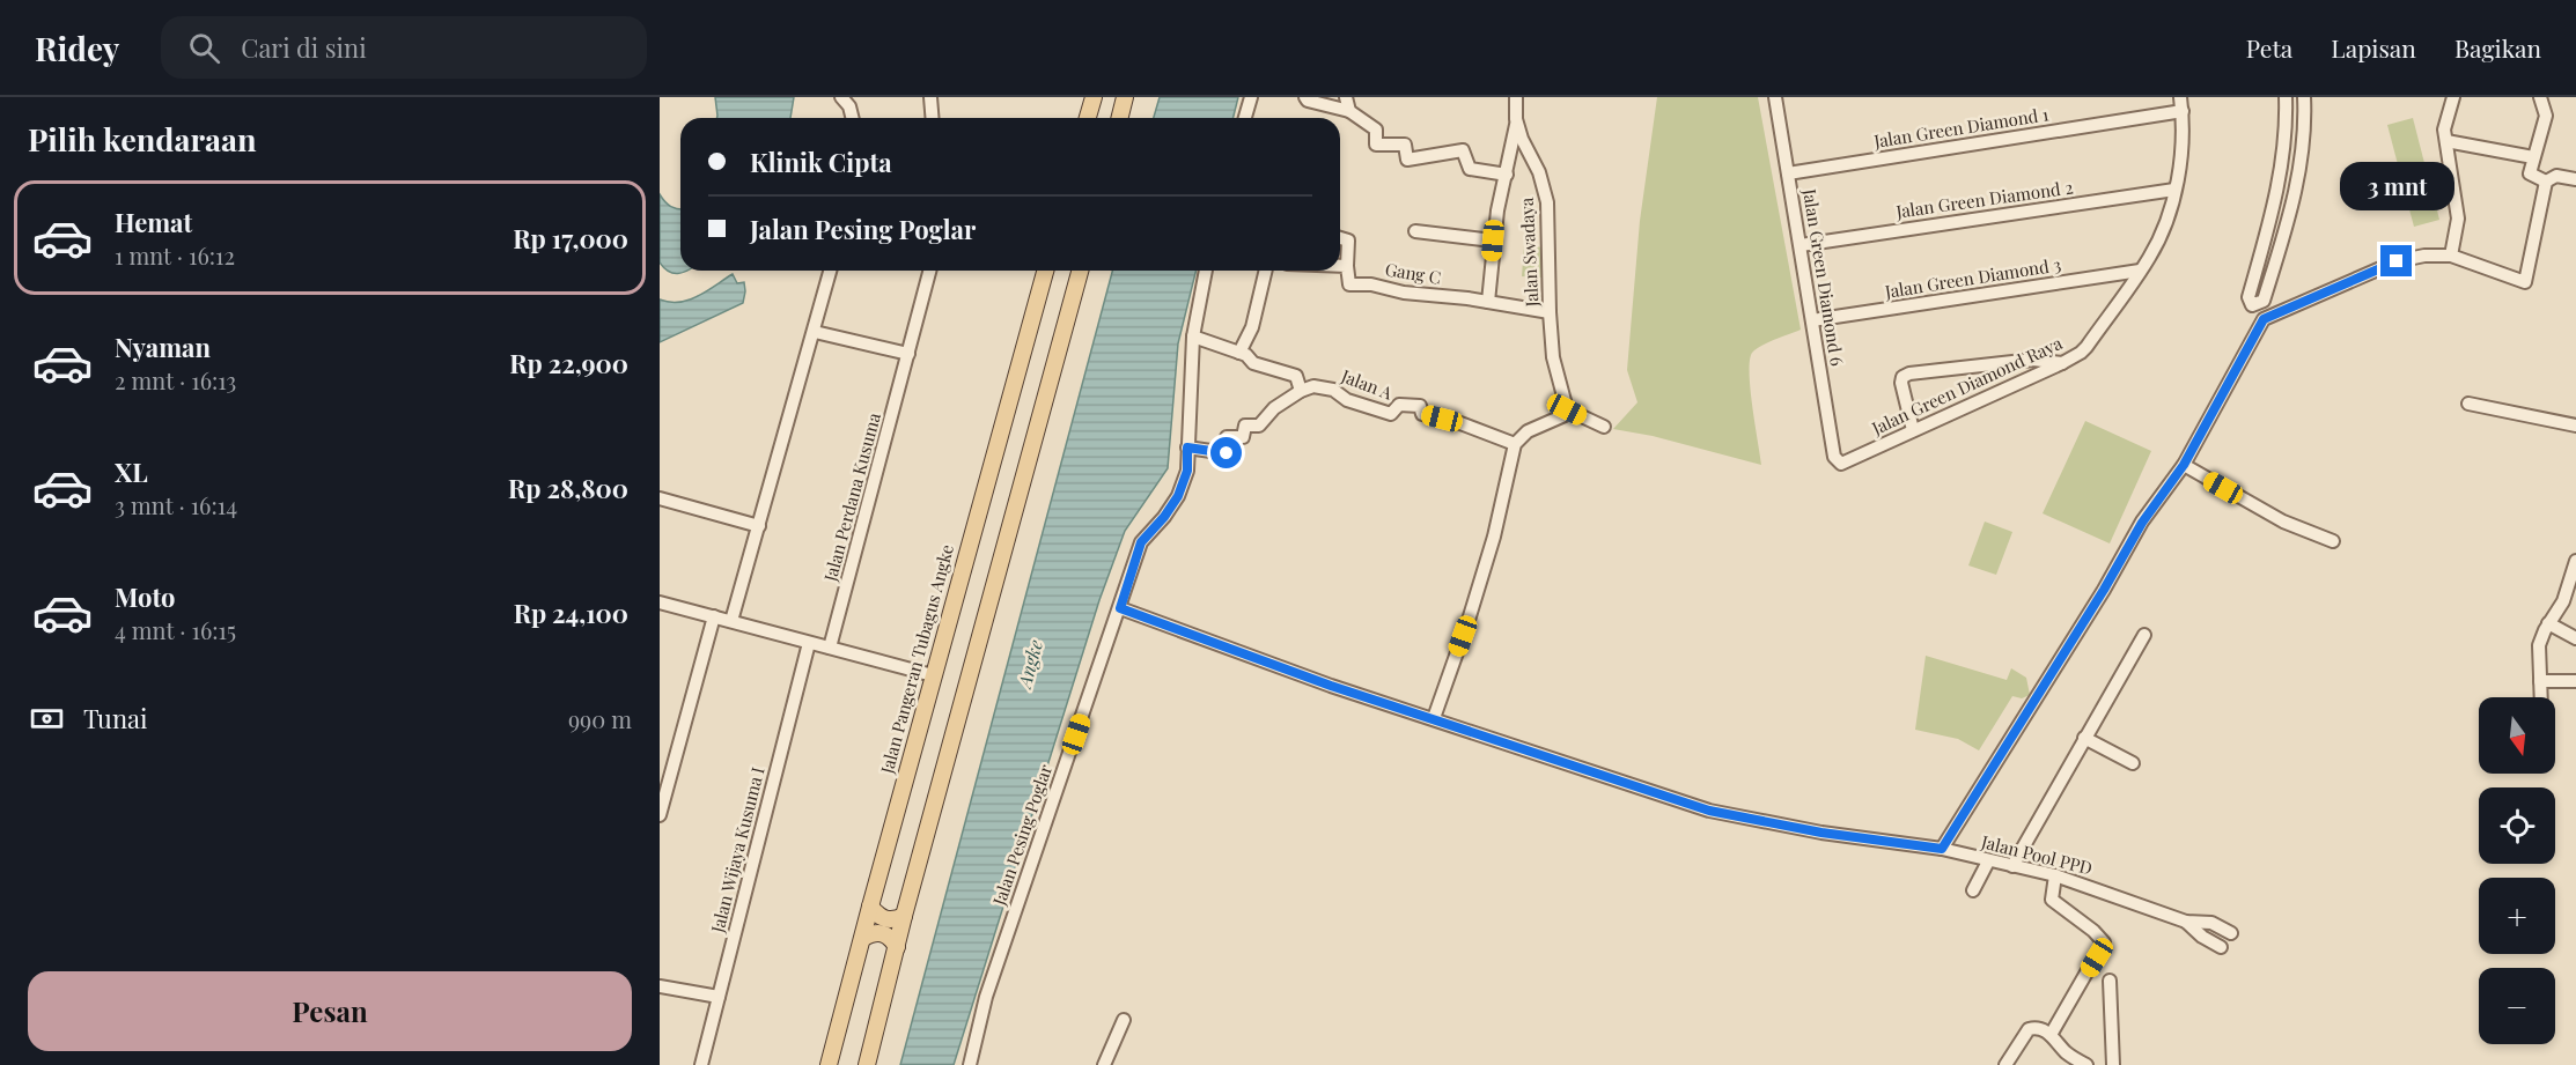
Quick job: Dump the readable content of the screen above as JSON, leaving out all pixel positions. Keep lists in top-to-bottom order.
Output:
{
  "streets": {
    "main road": ["Jalan Pangeran Tubagus Angke"],
    "street": [
      "Jalan Green Diamond 1",
      "Jalan Green Diamond 2",
      "Jalan Swadaya",
      "Gang C",
      "Jalan Green Diamond 6",
      "Jalan Green Diamond 3",
      "Jalan A",
      "Jalan Green Diamond Raya",
      "Jalan Perdana Kusuma",
      "Jalan Pesing Poglar",
      "Jalan Wijaya Kusuma I",
      "Jalan Pool PPD"
    ]
  },
  "crossings": [
    ["Jalan Green Diamond 1", "Jalan Green Diamond 6"],
    ["Jalan Green Diamond 1", "Jalan Green Diamond Raya"],
    ["Jalan Green Diamond 2", "Jalan Green Diamond 6"],
    ["Jalan Green Diamond 2", "Jalan Green Diamond Raya"],
    ["Jalan Swadaya", "Gang C"],
    ["Jalan Green Diamond 6", "Jalan Green Diamond 3"],
    ["Jalan Green Diamond 6", "Jalan Green Diamond Raya"],
    ["Jalan Green Diamond 3", "Jalan Green Diamond Raya"],
    ["Jalan Pesing Poglar", "Jalan Pool PPD"]
  ],
  "water": ["Angke"],
  "north": "bottom",
  "page": {
    "header": "Ridey",
    "search": "Cari di sini",
    "nav": ["Peta", "Lapisan", "Bagikan"],
    "heading": "Pilih kendaraan",
    "banner": ["Klinik Cipta", "Jalan Pesing Poglar"],
    "bubble": "3 mnt",
    "list": [
      {
        "name": "Hemat",
        "note": "1 mnt · 16:12",
        "value": "Rp 17,000"
      },
      {
        "name": "Nyaman",
        "note": "2 mnt · 16:13",
        "value": "Rp 22,900"
      },
      {
        "name": "XL",
        "note": "3 mnt · 16:14",
        "value": "Rp 28,800"
      },
      {
        "name": "Moto",
        "note": "4 mnt · 16:15",
        "value": "Rp 24,100"
      }
    ],
    "pay": ["Tunai", "990 m"],
    "map_buttons": ["+", "−"],
    "buttons": "Pesan"
  }
}
